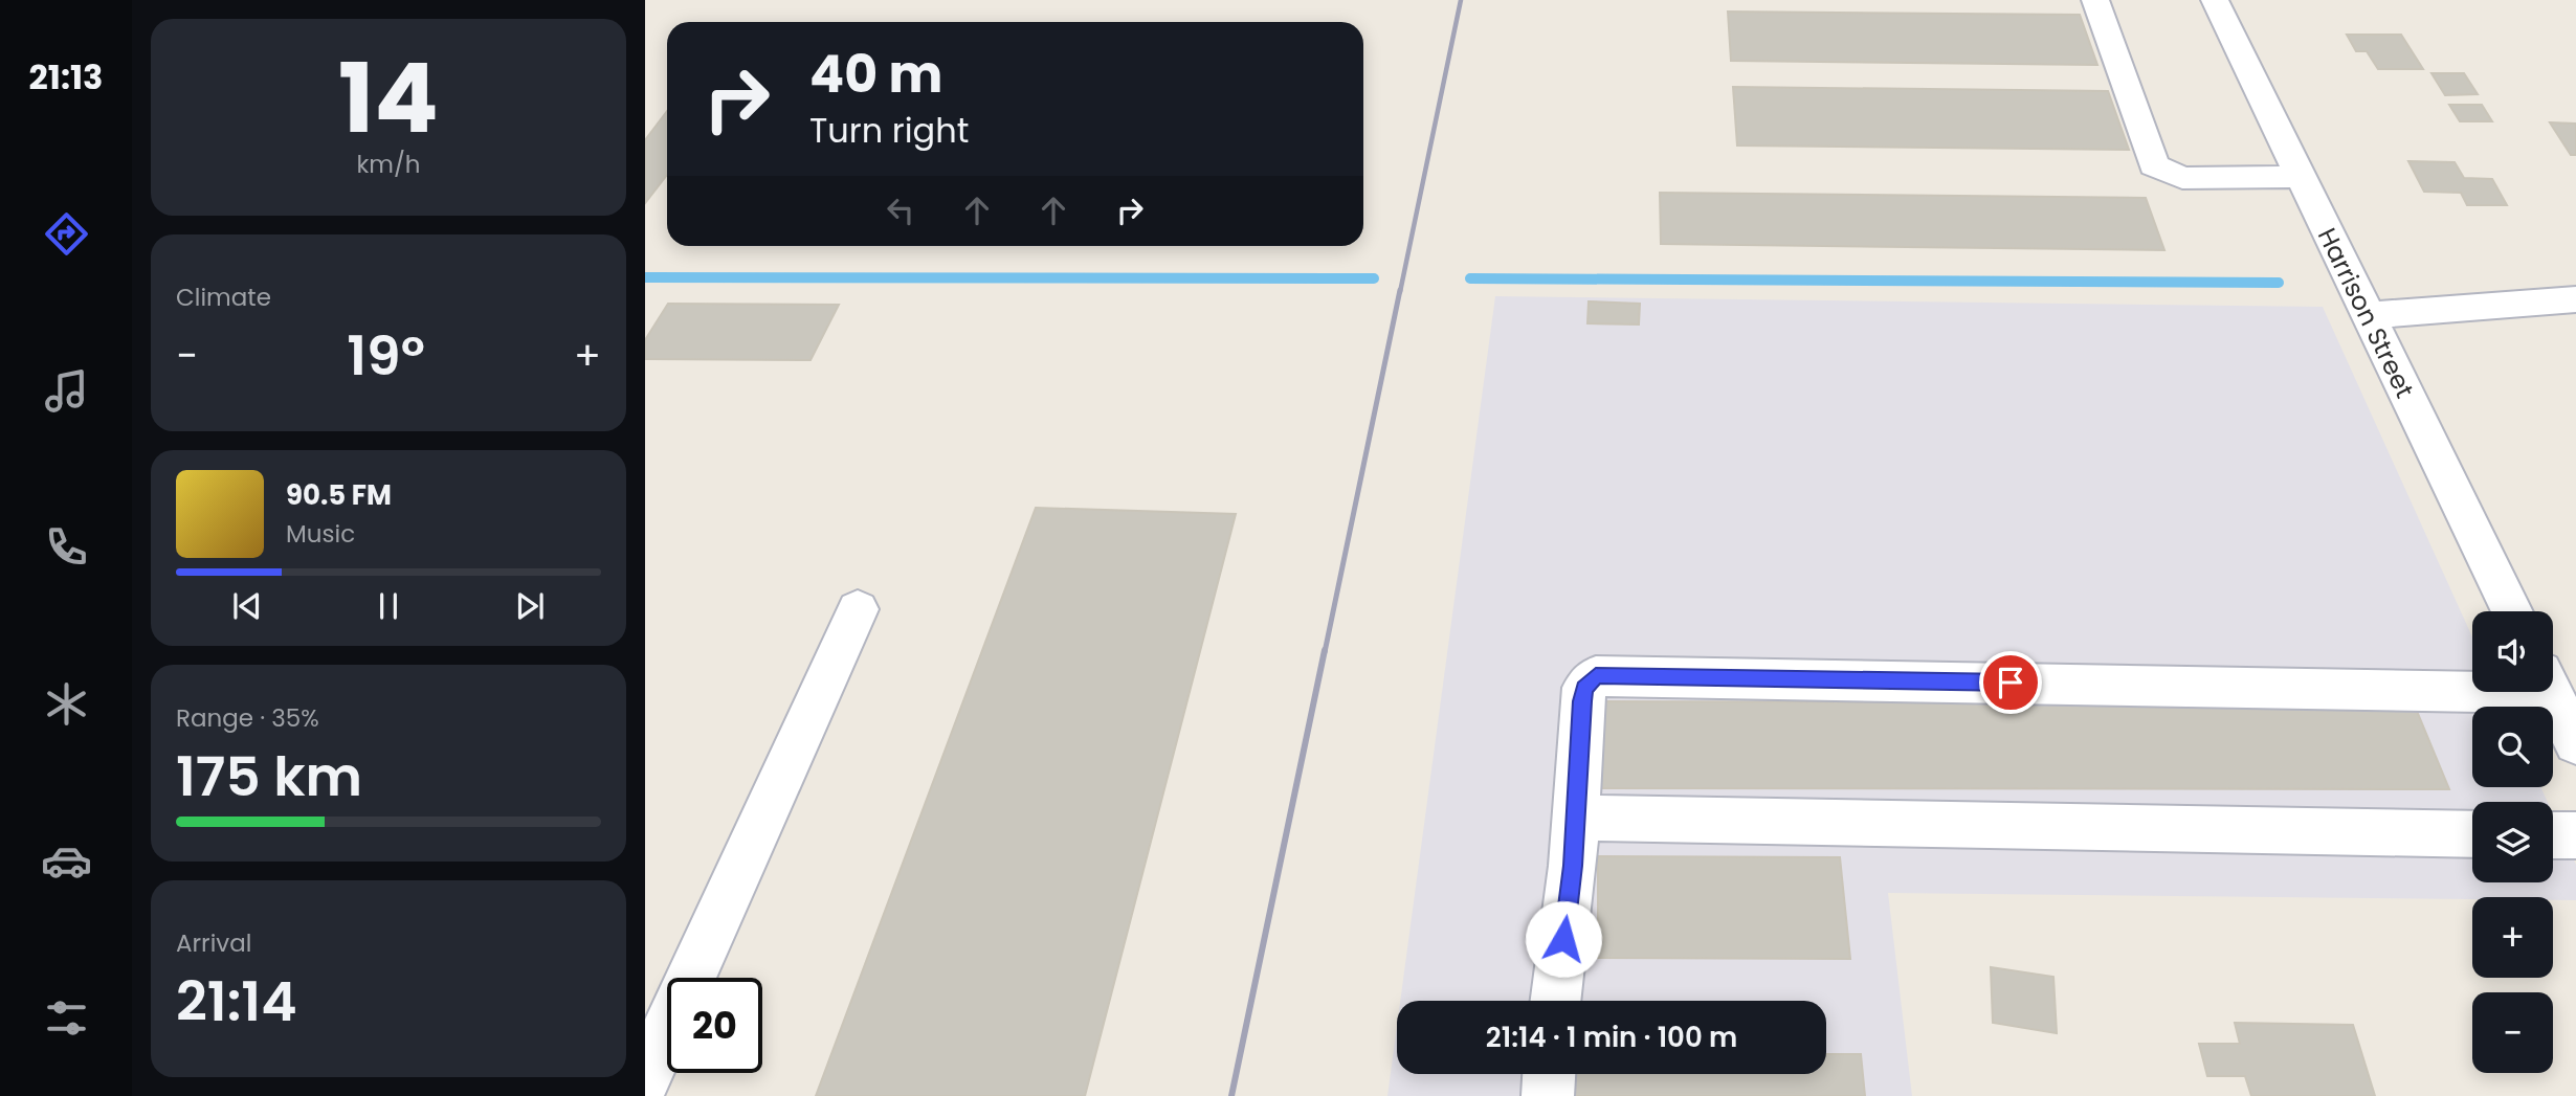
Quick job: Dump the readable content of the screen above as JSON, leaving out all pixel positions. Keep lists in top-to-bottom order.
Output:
{
  "streets": {
    "street": ["Harrison Street"]
  },
  "page": {
    "tabs": "21:13",
    "tile": [
      ["14", "km/h"],
      "Climate",
      ["Range · 35%", "175 km"],
      ["Arrival", "21:14"]
    ],
    "turn": ["40 m", "Turn right"],
    "heat": ["−", "19°", "+"],
    "song": ["90.5 FM", "Music"],
    "map_buttons": ["+", "−"],
    "limit": "20",
    "trip": "21:14 · 1 min · 100 m"
  }
}
